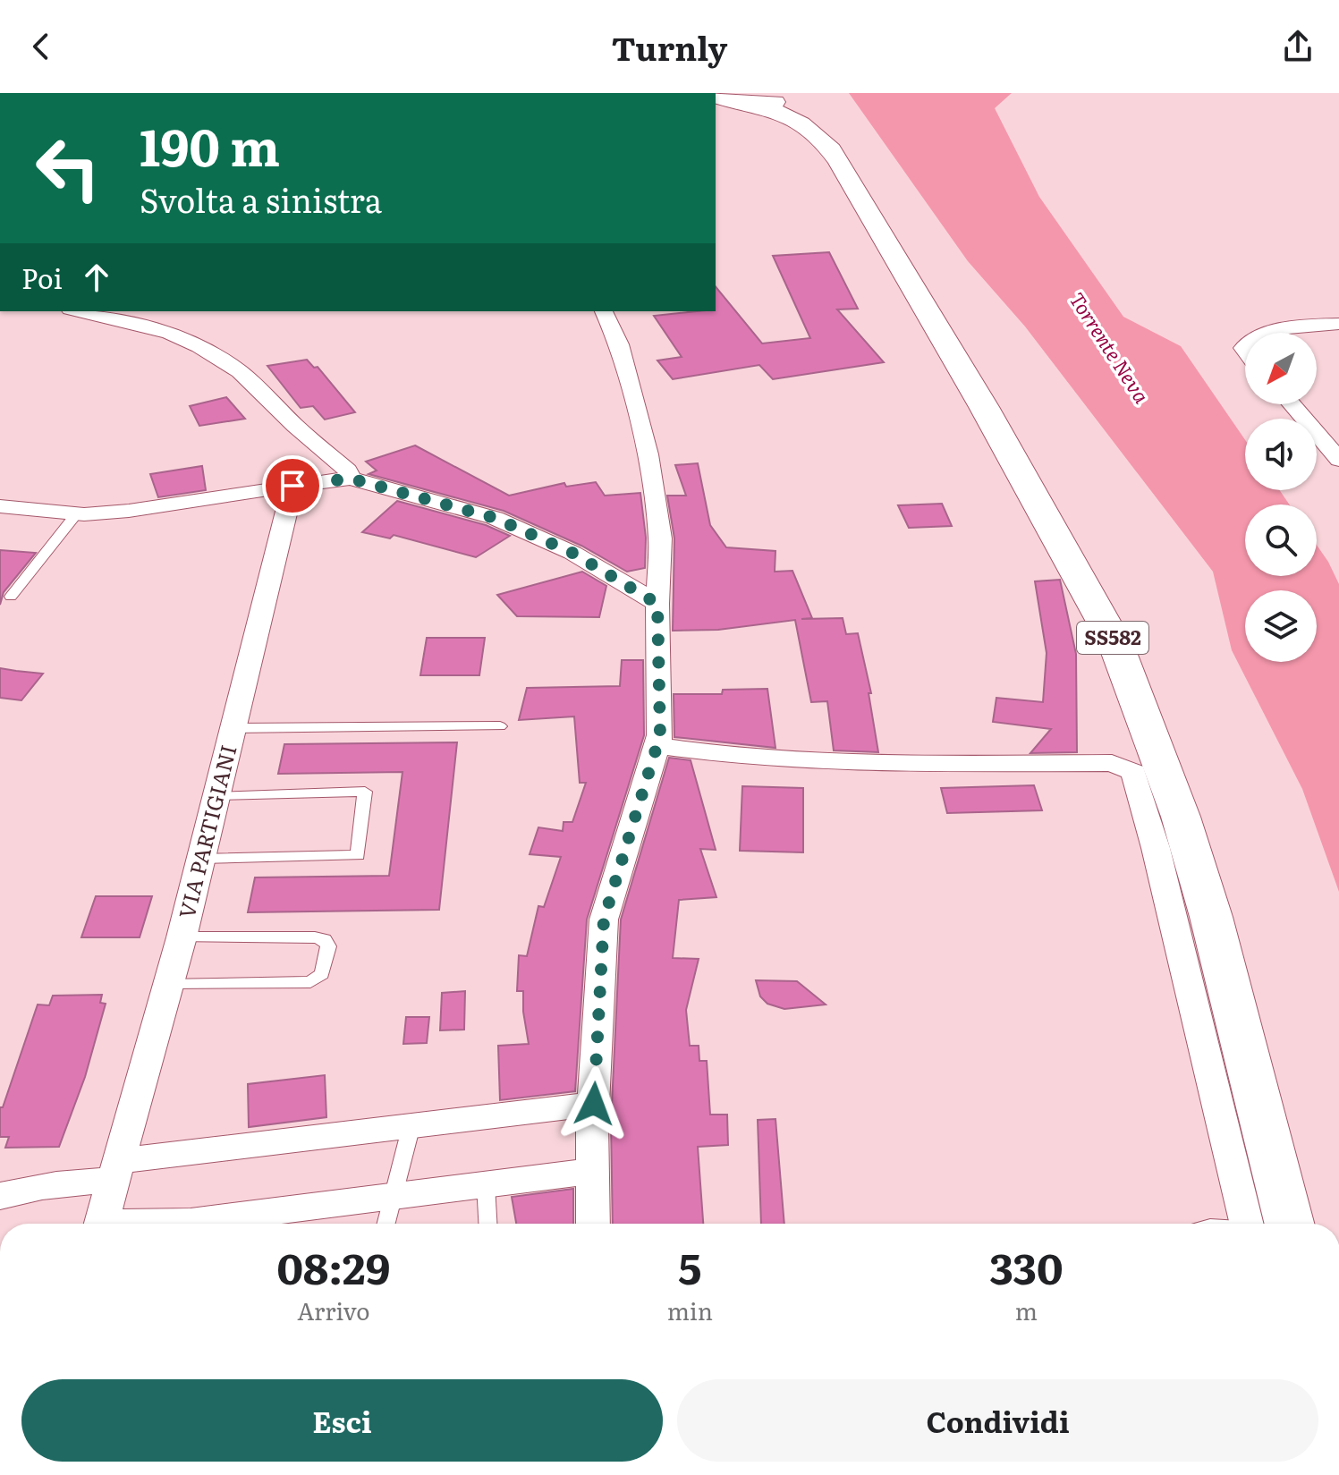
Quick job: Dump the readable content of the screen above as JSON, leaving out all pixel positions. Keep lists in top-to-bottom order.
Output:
{
  "streets": {
    "main road": ["SS582"],
    "street": ["VIA PARTIGIANI"]
  },
  "water": ["Torrente Neva"],
  "north": "bottom left",
  "page": {
    "header": "Turnly",
    "turn": ["190 m", "Svolta a sinistra"],
    "then": "Poi",
    "eta": [
      "08:29",
      "Arrivo",
      "5",
      "min",
      "330",
      "m"
    ],
    "buttons": ["Esci", "Condividi"]
  }
}
